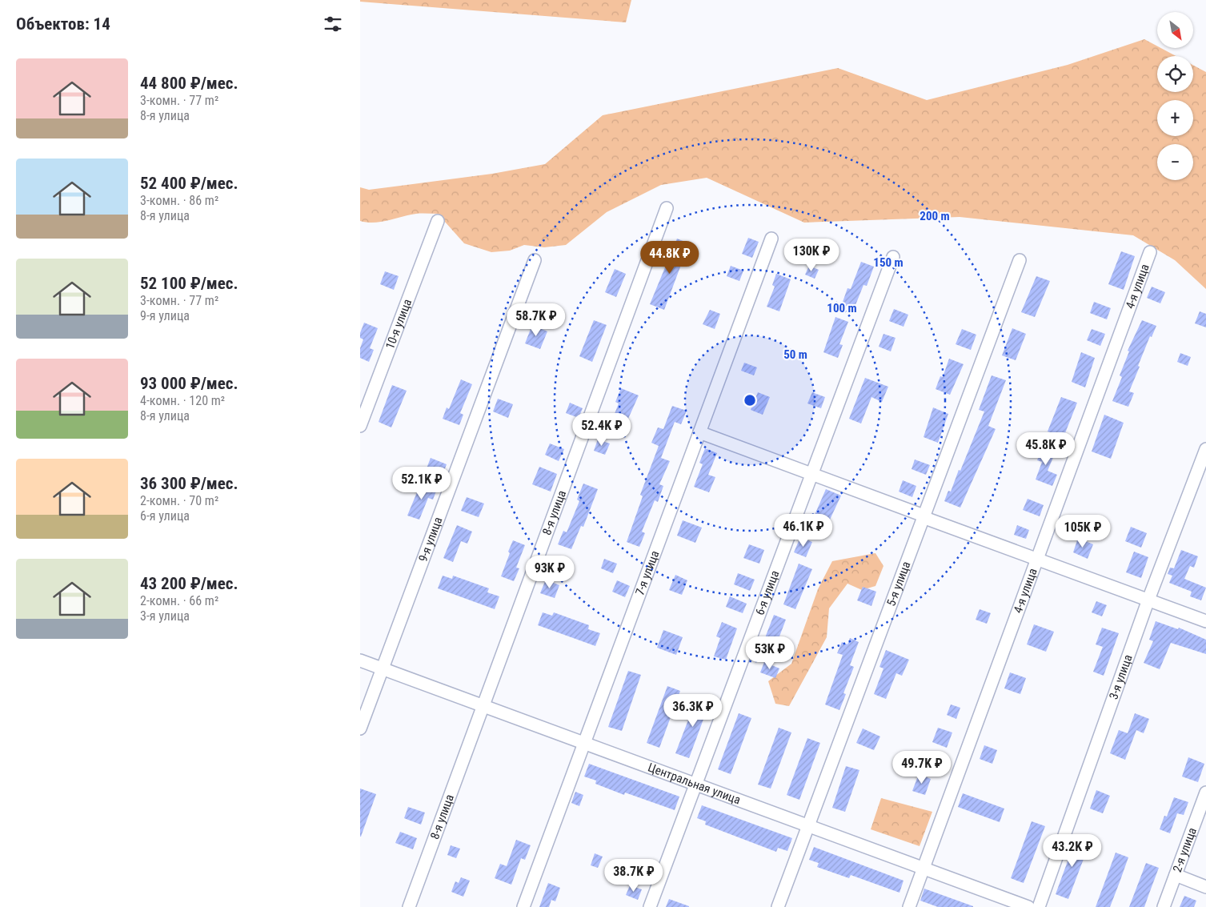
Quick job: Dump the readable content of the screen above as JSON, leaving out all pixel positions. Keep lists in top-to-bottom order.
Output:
{
  "streets": {
    "street": [
      "4-я улица",
      "10-я улица",
      "8-я улица",
      "9-я улица",
      "7-я улица",
      "5-я улица",
      "6-я улица",
      "3-я улица",
      "Центральная улица",
      "2-я улица"
    ]
  },
  "crossings": [
    ["4-я улица", "Центральная улица"],
    ["8-я улица", "Центральная улица"],
    ["9-я улица", "Центральная улица"],
    ["7-я улица", "Центральная улица"],
    ["5-я улица", "Центральная улица"],
    ["6-я улица", "Центральная улица"]
  ],
  "north": "bottom right",
  "page": {
    "heading": "Объектов: 14",
    "map_buttons": ["+", "−"],
    "list": [
      {
        "name": "44 800 ₽/мес.",
        "note": "3-комн. · 77 m² · 8-я улица"
      },
      {
        "name": "52 400 ₽/мес.",
        "note": "3-комн. · 86 m² · 8-я улица"
      },
      {
        "name": "52 100 ₽/мес.",
        "note": "3-комн. · 77 m² · 9-я улица"
      },
      {
        "name": "93 000 ₽/мес.",
        "note": "4-комн. · 120 m² · 8-я улица"
      },
      {
        "name": "36 300 ₽/мес.",
        "note": "2-комн. · 70 m² · 6-я улица"
      },
      {
        "name": "43 200 ₽/мес.",
        "note": "2-комн. · 66 m² · 3-я улица"
      }
    ],
    "price": [
      "130K ₽",
      "44.8K ₽",
      "58.7K ₽",
      "52.4K ₽",
      "45.8K ₽",
      "52.1K ₽",
      "46.1K ₽",
      "105K ₽",
      "93K ₽",
      "53K ₽",
      "36.3K ₽",
      "49.7K ₽",
      "43.2K ₽",
      "38.7K ₽"
    ]
  },
  "rings": [
    "200 m",
    "150 m",
    "100 m",
    "50 m"
  ]
}
